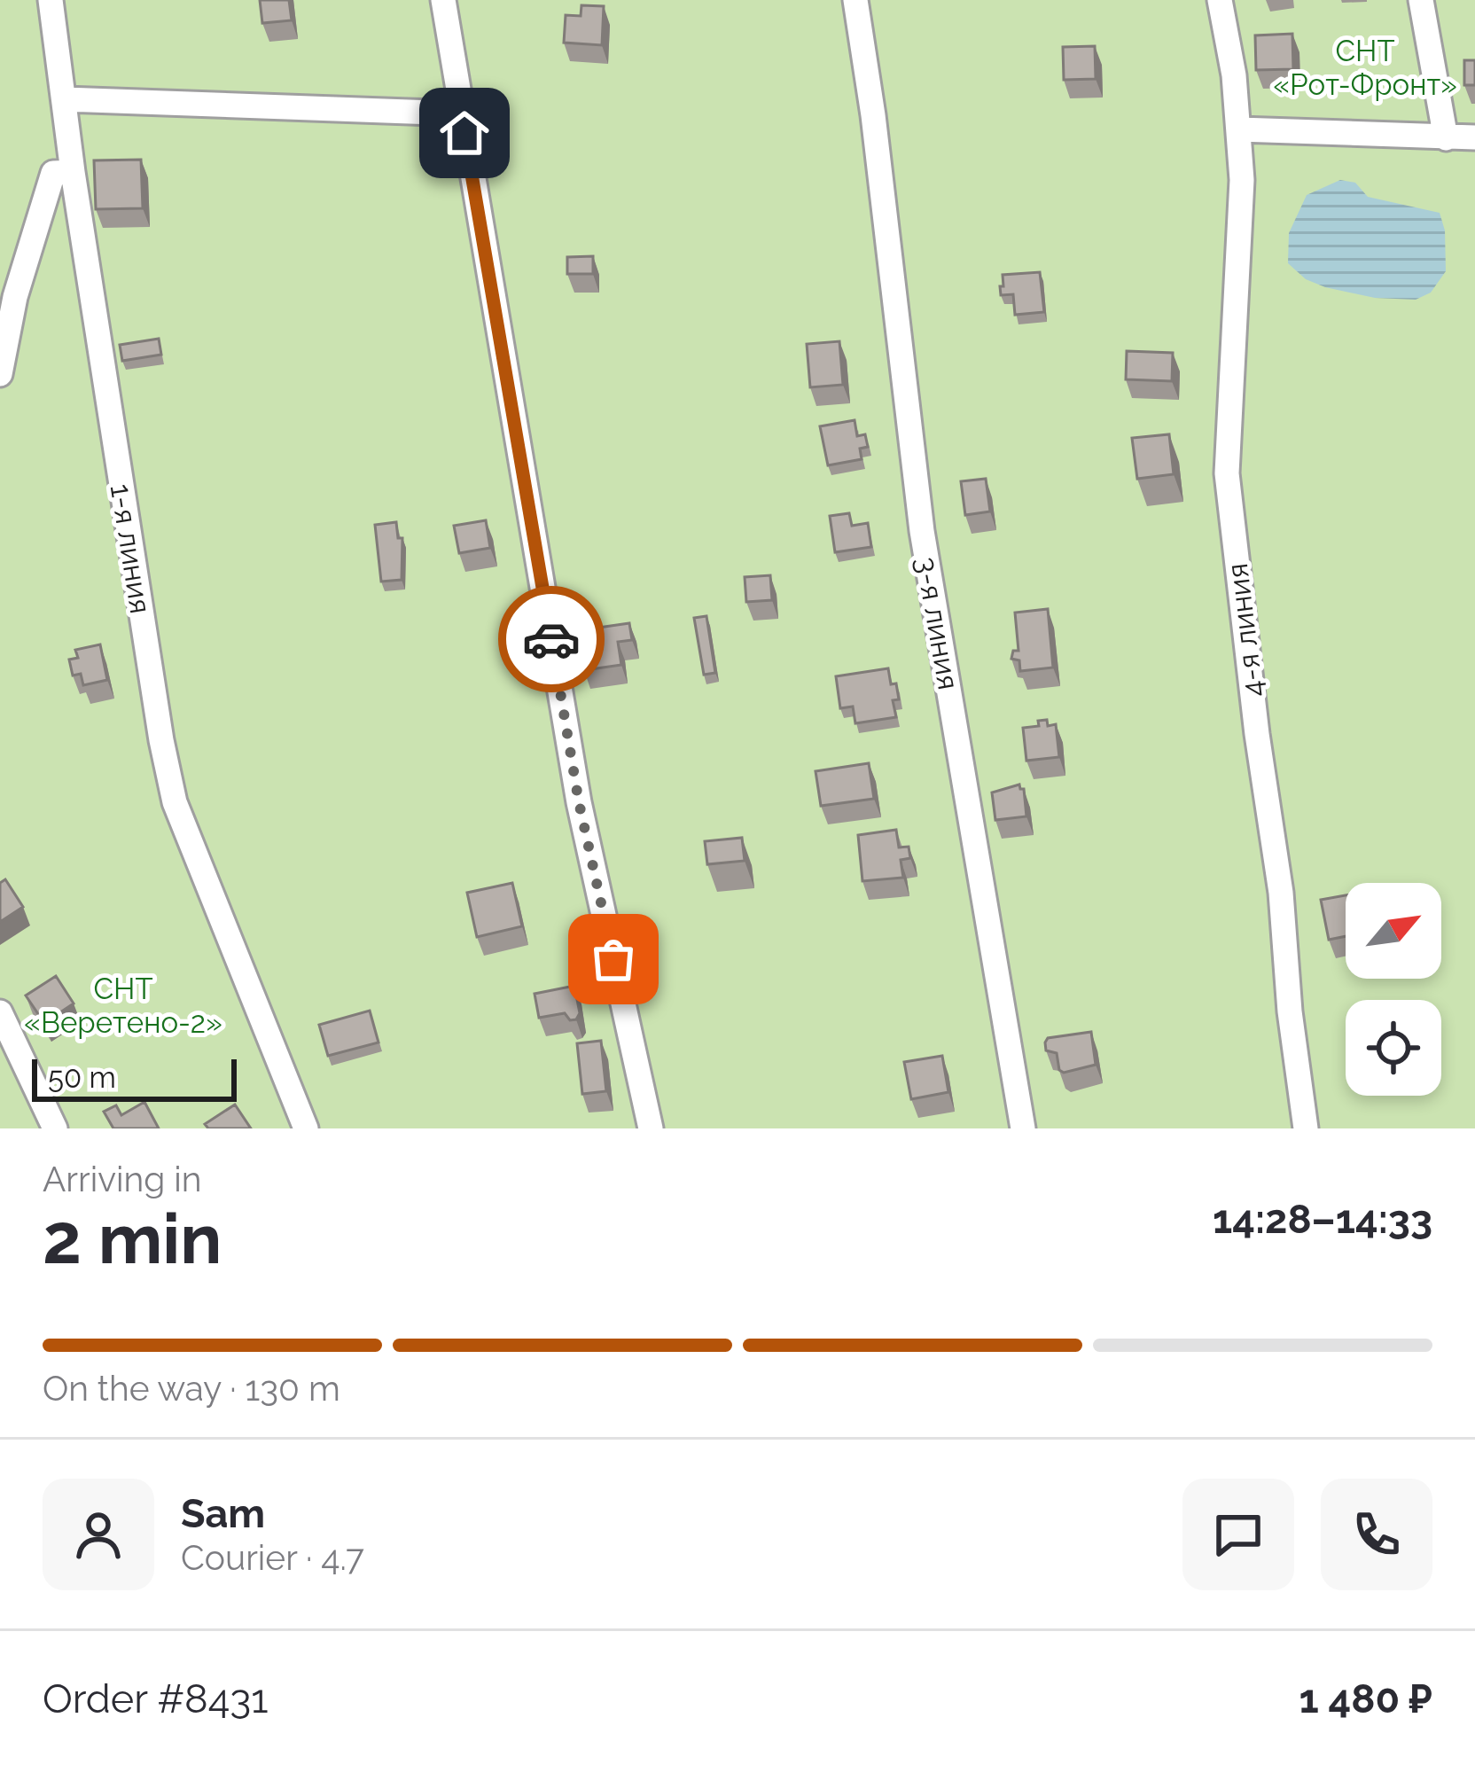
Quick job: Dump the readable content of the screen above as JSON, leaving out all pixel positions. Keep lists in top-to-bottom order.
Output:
{
  "streets": {
    "street": ["1-я линия", "3-я линия", "4-я линия"]
  },
  "parks": ["СНТ «Рот-Фронт»", "СНТ «Веретено-2»"],
  "scale_bar": "50 m",
  "north": "top right",
  "page": {
    "scale": "50 m",
    "heading": ["2 min", "Arriving in", "14:28–14:33"],
    "panel": [
      "Sam",
      "Courier · 4.7",
      "Order #8431",
      "1 480 ₽"
    ],
    "bar": "On the way · 130 m"
  }
}
